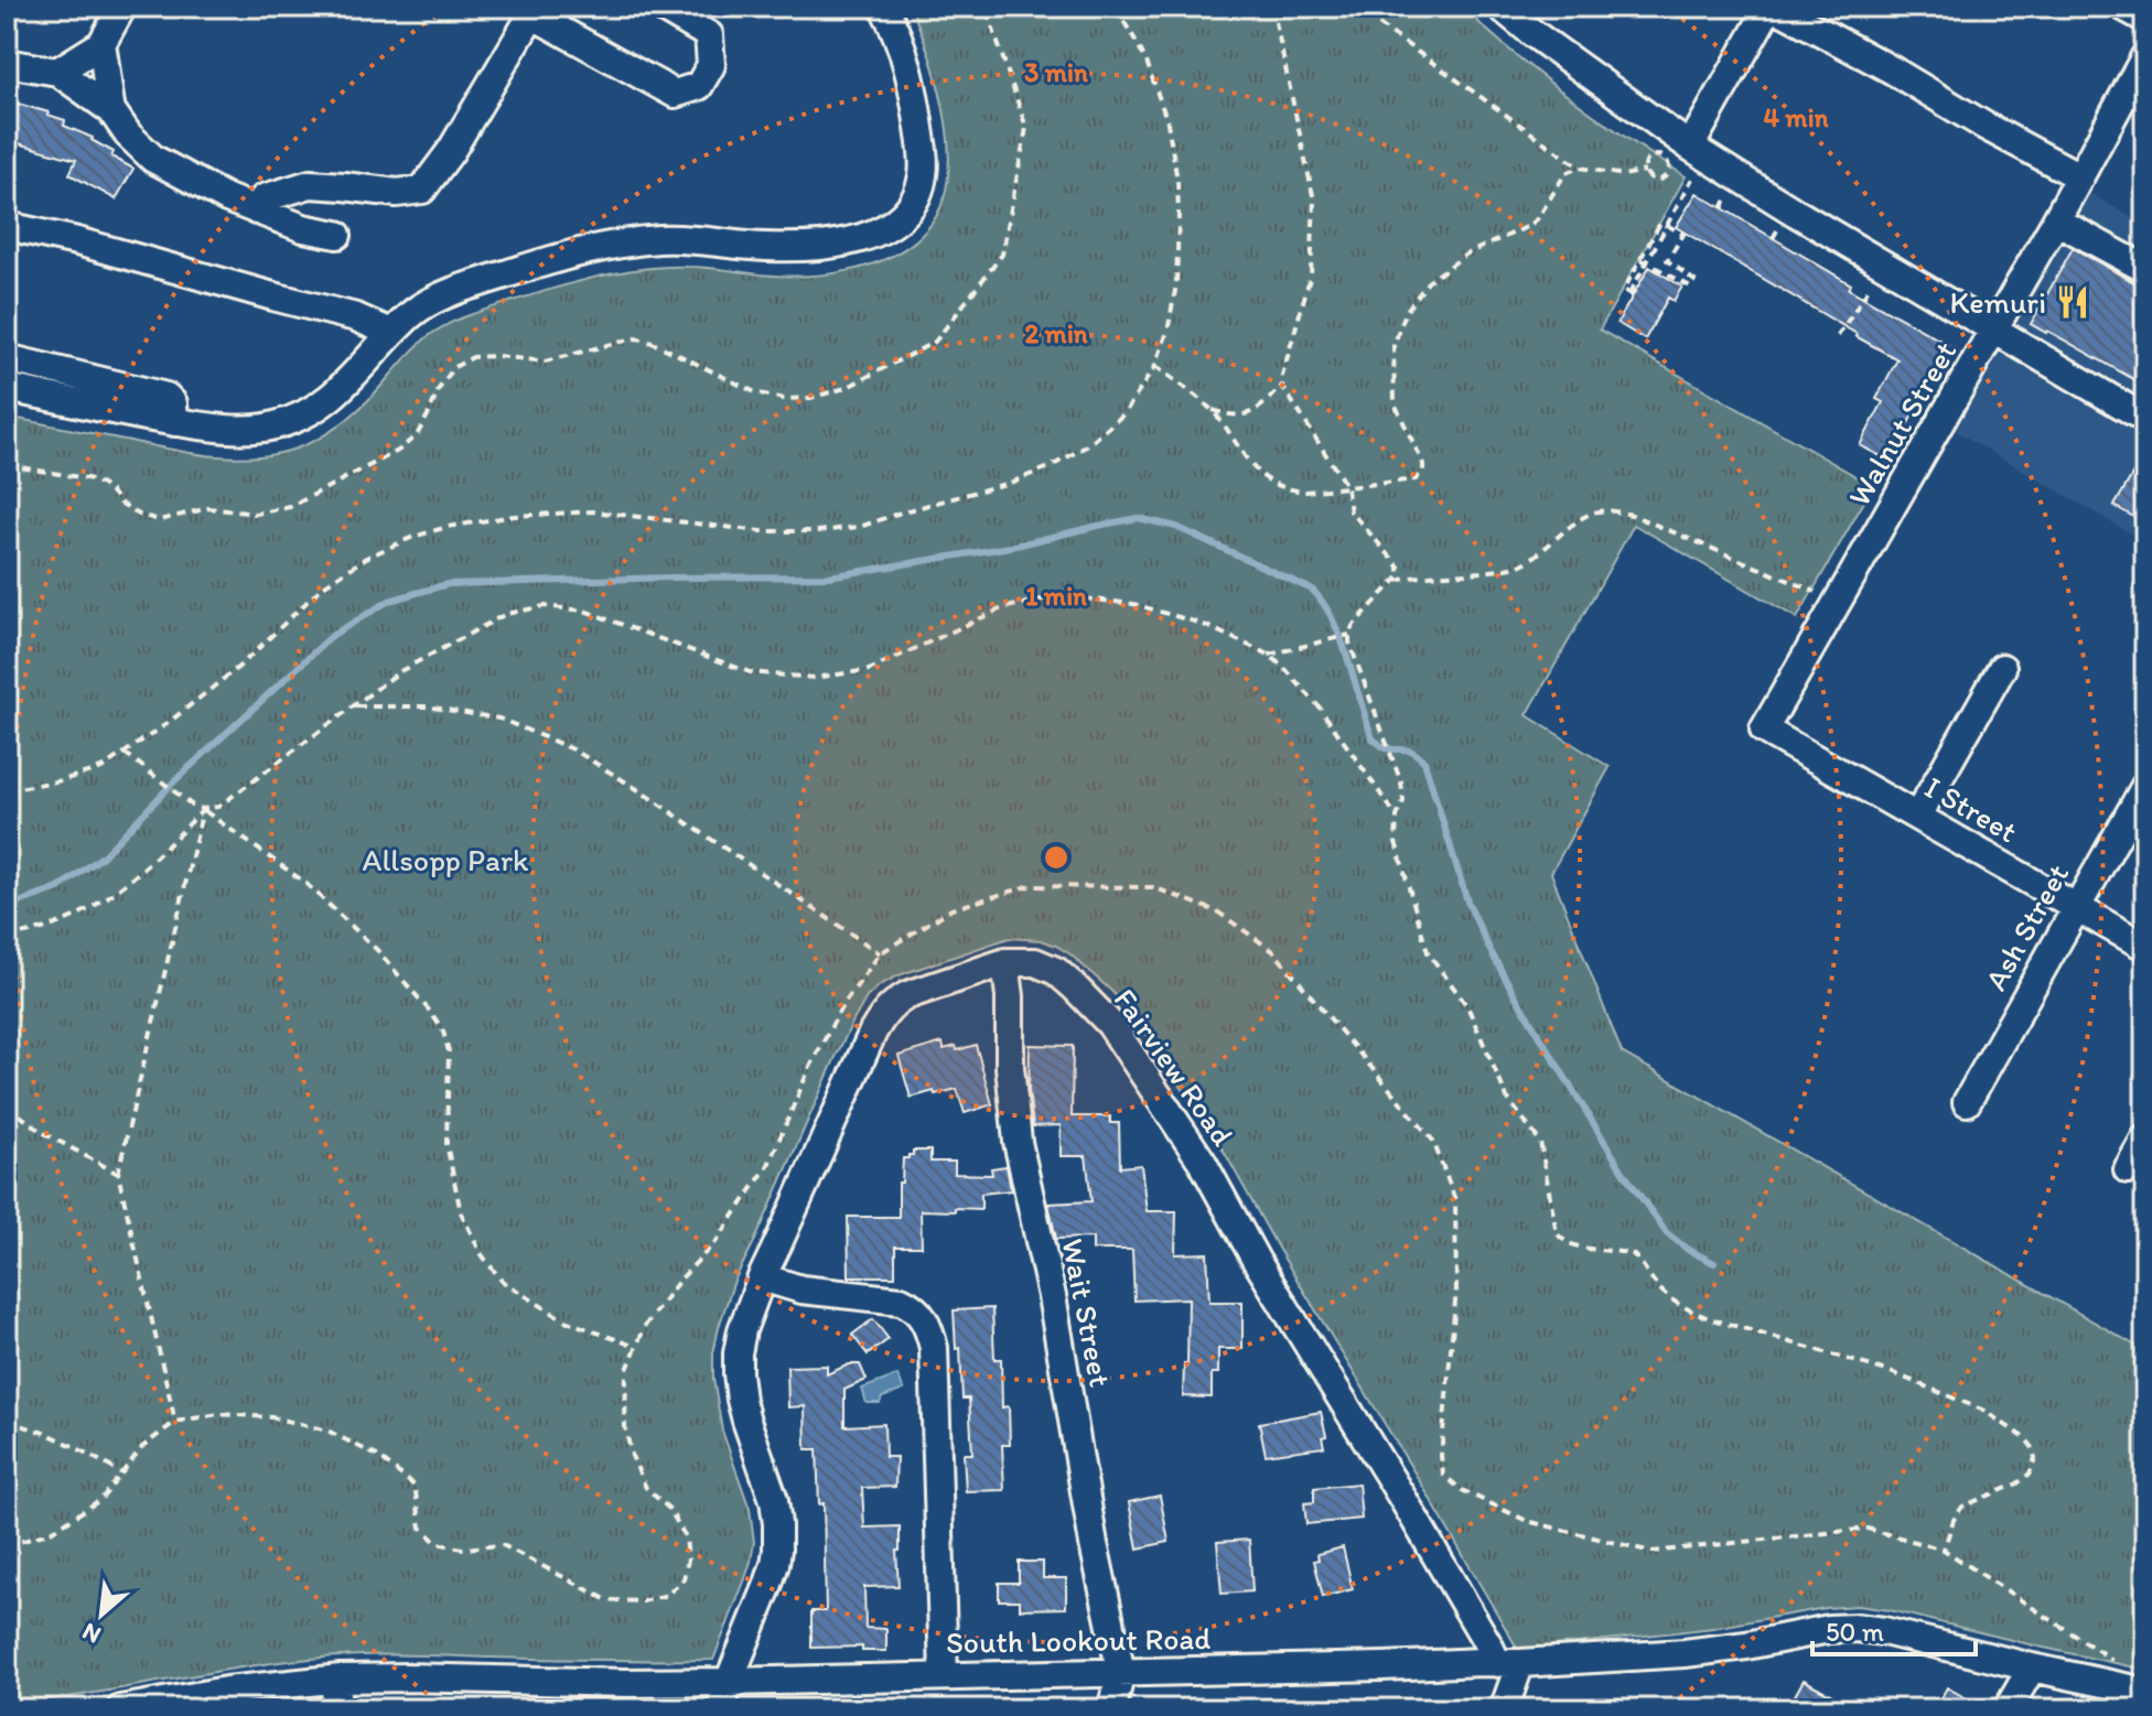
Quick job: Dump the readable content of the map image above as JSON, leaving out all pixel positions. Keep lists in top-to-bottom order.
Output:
{
  "streets": {
    "street": [
      "Walnut Street",
      "I Street",
      "Ash Street",
      "Fairview Road",
      "Wait Street",
      "South Lookout Road"
    ]
  },
  "crossings": [
    ["Walnut Street", "I Street"],
    ["I Street", "Ash Street"],
    ["Fairview Road", "Wait Street"],
    ["Fairview Road", "South Lookout Road"],
    ["Wait Street", "South Lookout Road"]
  ],
  "parks": ["Allsopp Park"],
  "places": {
    "restaurant": ["Kemuri"]
  },
  "scale_bar": "50 m",
  "north": "bottom left",
  "rings": [
    "3 min",
    "4 min",
    "2 min",
    "1 min"
  ]
}
